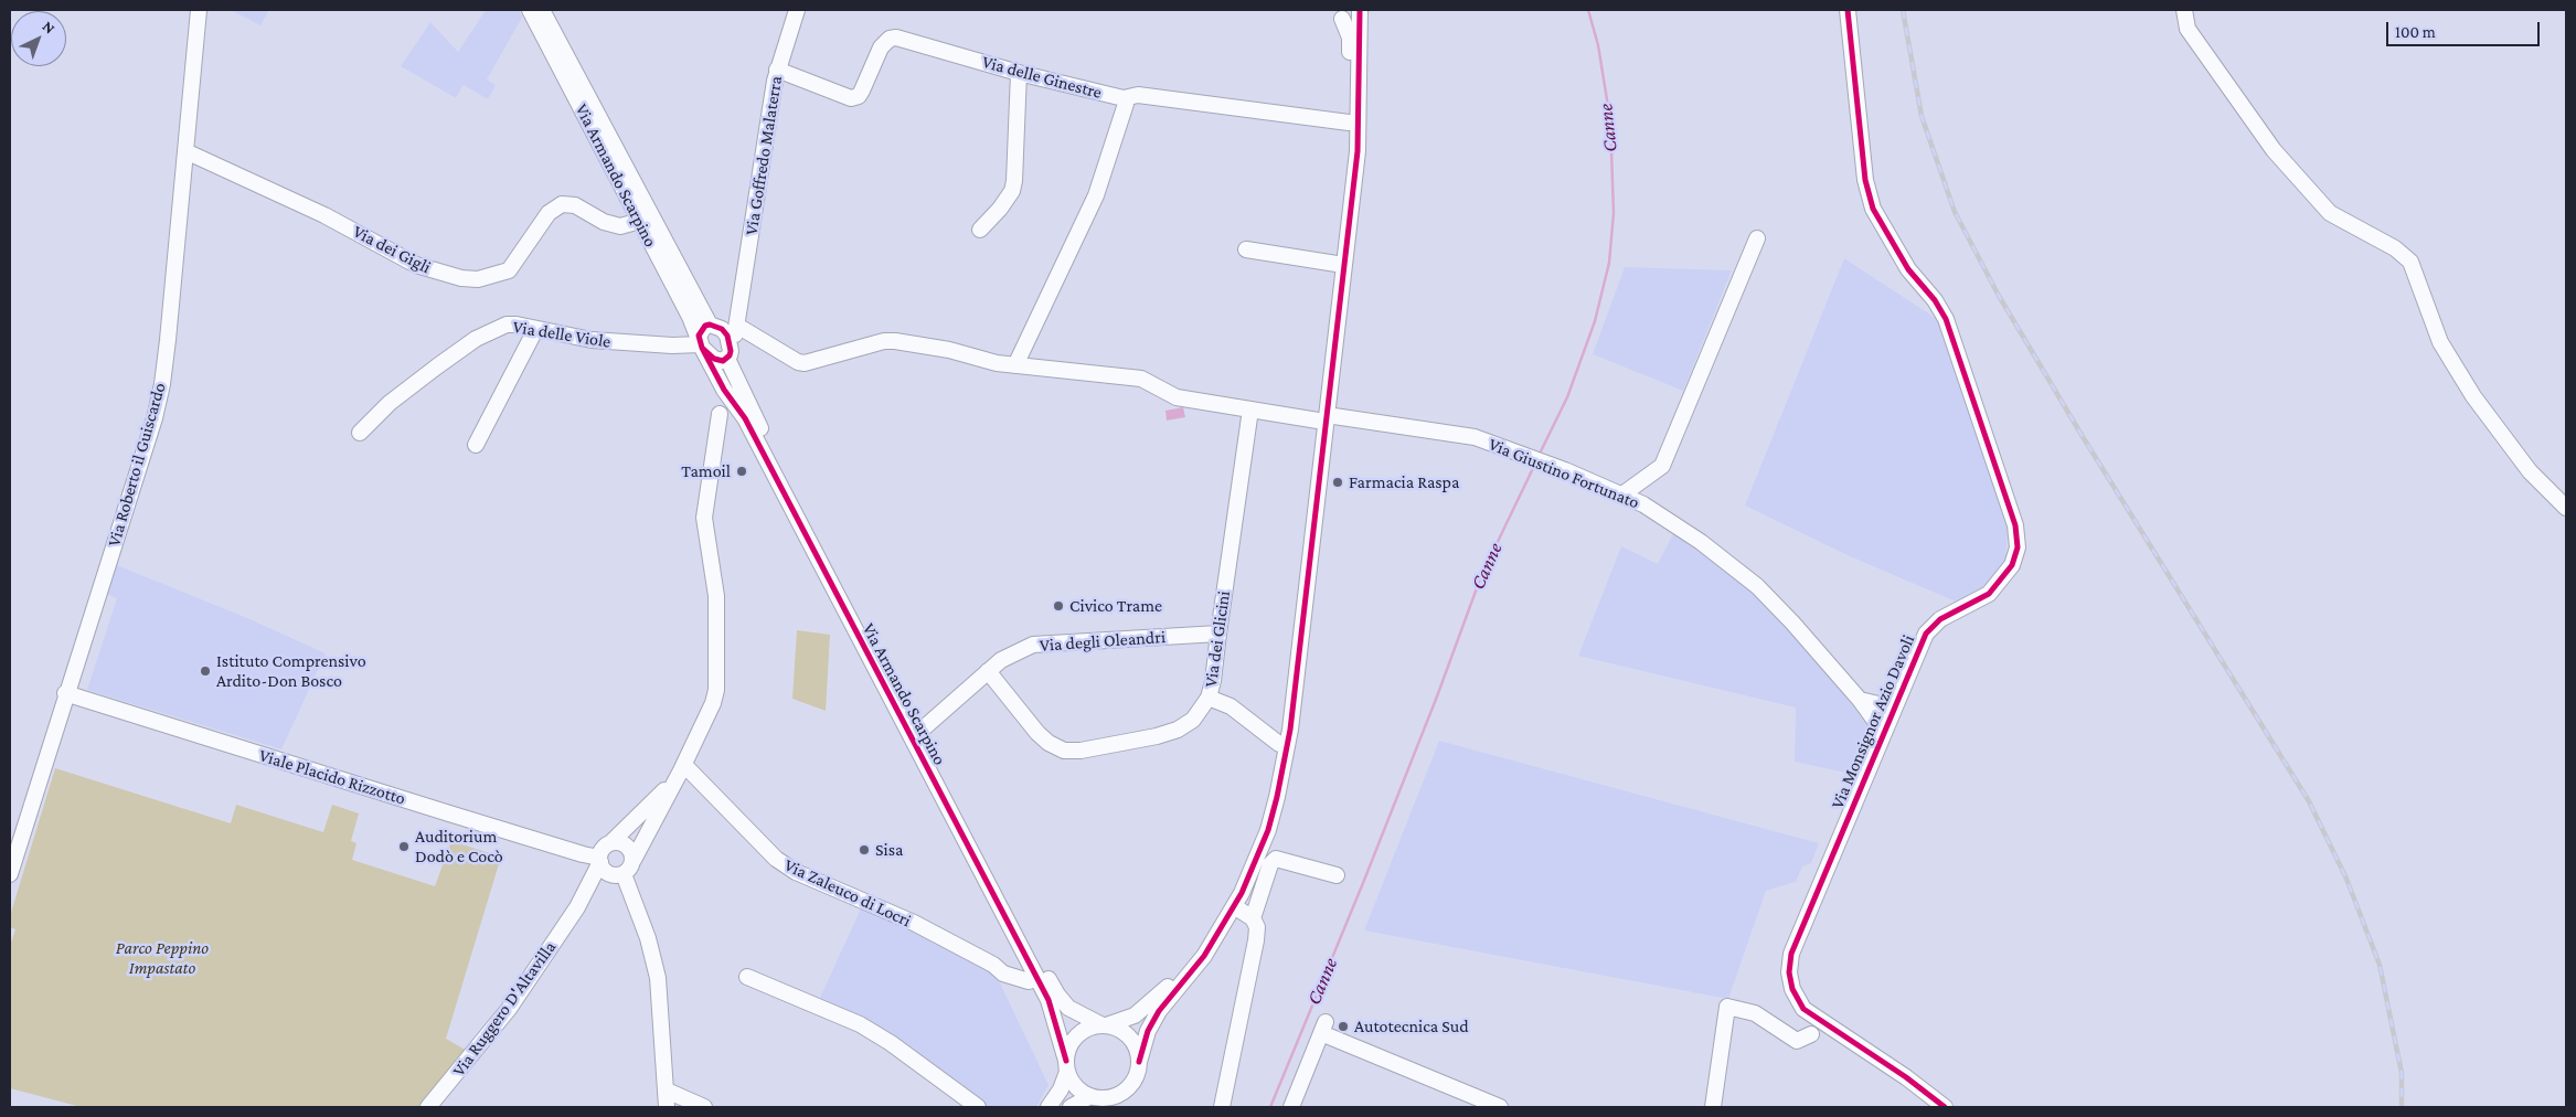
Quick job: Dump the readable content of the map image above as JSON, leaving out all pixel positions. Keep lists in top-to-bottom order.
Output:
{
  "streets": {
    "street": [
      "Via delle Ginestre",
      "Via Goffredo Malaterra",
      "Via Armando Scarpino",
      "Via dei Gigli",
      "Via delle Viole",
      "Via Roberto il Guiscardo",
      "Via Giustino Fortunato",
      "Via dei Glicini",
      "Via degli Oleandri",
      "Via Monsignor Azio Davoli",
      "Viale Placido Rizzotto",
      "Via Zaleuco di Locri",
      "Via Ruggero D'Altavilla"
    ]
  },
  "crossings": [
    ["Via delle Ginestre", "Via Goffredo Malaterra"],
    ["Via Goffredo Malaterra", "Via Armando Scarpino"],
    ["Via Goffredo Malaterra", "Via delle Viole"],
    ["Via Goffredo Malaterra", "Via Giustino Fortunato"],
    ["Via Armando Scarpino", "Via dei Gigli"],
    ["Via Armando Scarpino", "Via delle Viole"],
    ["Via Armando Scarpino", "Via degli Oleandri"],
    ["Via Armando Scarpino", "Via Zaleuco di Locri"],
    ["Via dei Gigli", "Via Roberto il Guiscardo"],
    ["Via Roberto il Guiscardo", "Viale Placido Rizzotto"],
    ["Via Giustino Fortunato", "Via dei Glicini"],
    ["Via Giustino Fortunato", "Via Monsignor Azio Davoli"],
    ["Via dei Glicini", "Via degli Oleandri"],
    ["Viale Placido Rizzotto", "Via Ruggero D'Altavilla"]
  ],
  "water": ["Canne"],
  "parks": ["Parco Peppino Impastato"],
  "places": [
    "Tamoil",
    "Farmacia Raspa",
    "Civico Trame",
    "Istituto Comprensivo Ardito-Don Bosco",
    "Auditorium Dodò e Cocò",
    "Sisa",
    "Autotecnica Sud"
  ],
  "scale_bar": "100 m",
  "north": "top right"
}
